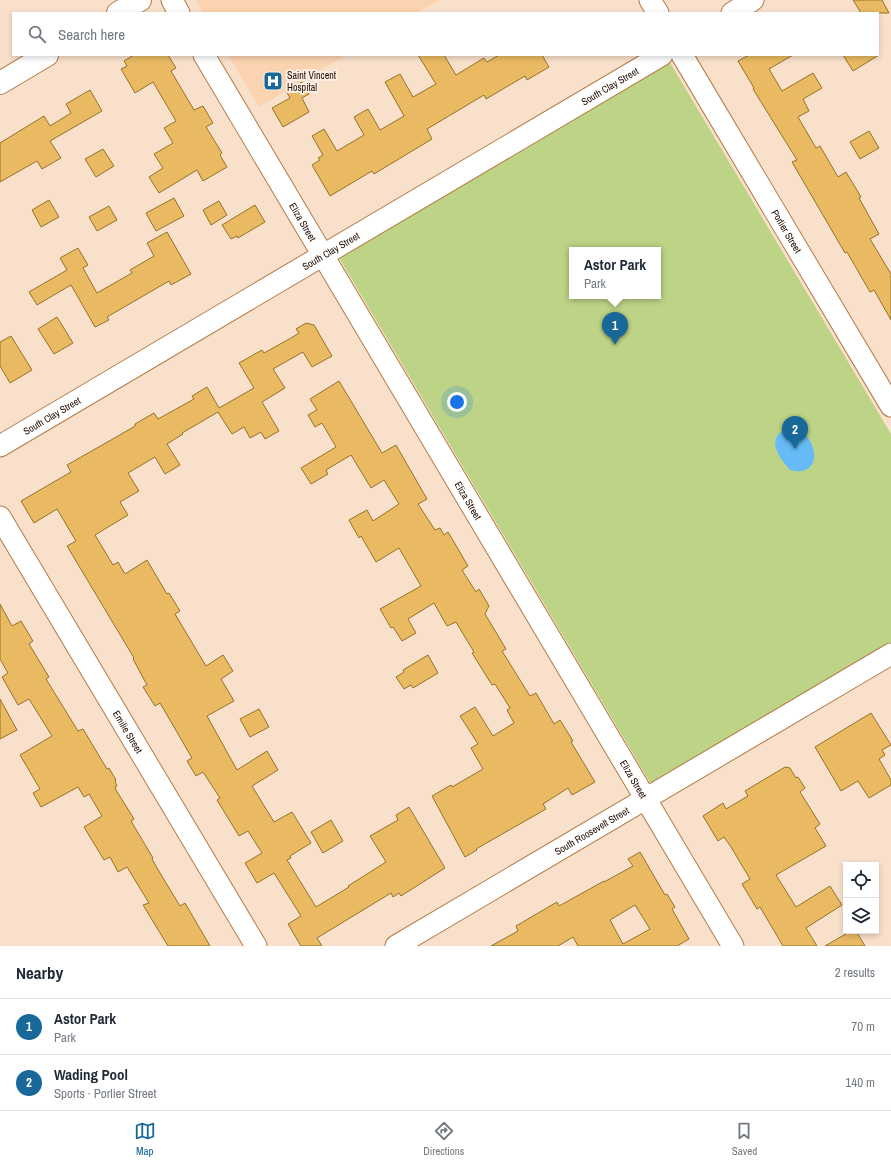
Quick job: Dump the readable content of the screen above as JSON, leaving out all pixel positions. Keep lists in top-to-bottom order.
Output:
{
  "streets": {
    "street": [
      "South Clay Street",
      "Eliza Street",
      "Porlier Street",
      "Emilie Street",
      "South Roosevelt Street"
    ]
  },
  "crossings": [
    ["South Clay Street", "Eliza Street"],
    ["Eliza Street", "South Roosevelt Street"]
  ],
  "places": {
    "hospital": ["Saint Vincent Hospital"]
  },
  "page": {
    "search": "Search here",
    "popup": ["Astor Park", "Park"],
    "pins": ["1", "2"],
    "heading": ["Nearby", "2 results"],
    "list": [
      {
        "mark": "1",
        "name": "Astor Park",
        "note": "Park",
        "value": "70 m"
      },
      {
        "mark": "2",
        "name": "Wading Pool",
        "note": "Sports · Porlier Street",
        "value": "140 m"
      }
    ],
    "nav": ["Map", "Directions", "Saved"]
  }
}
